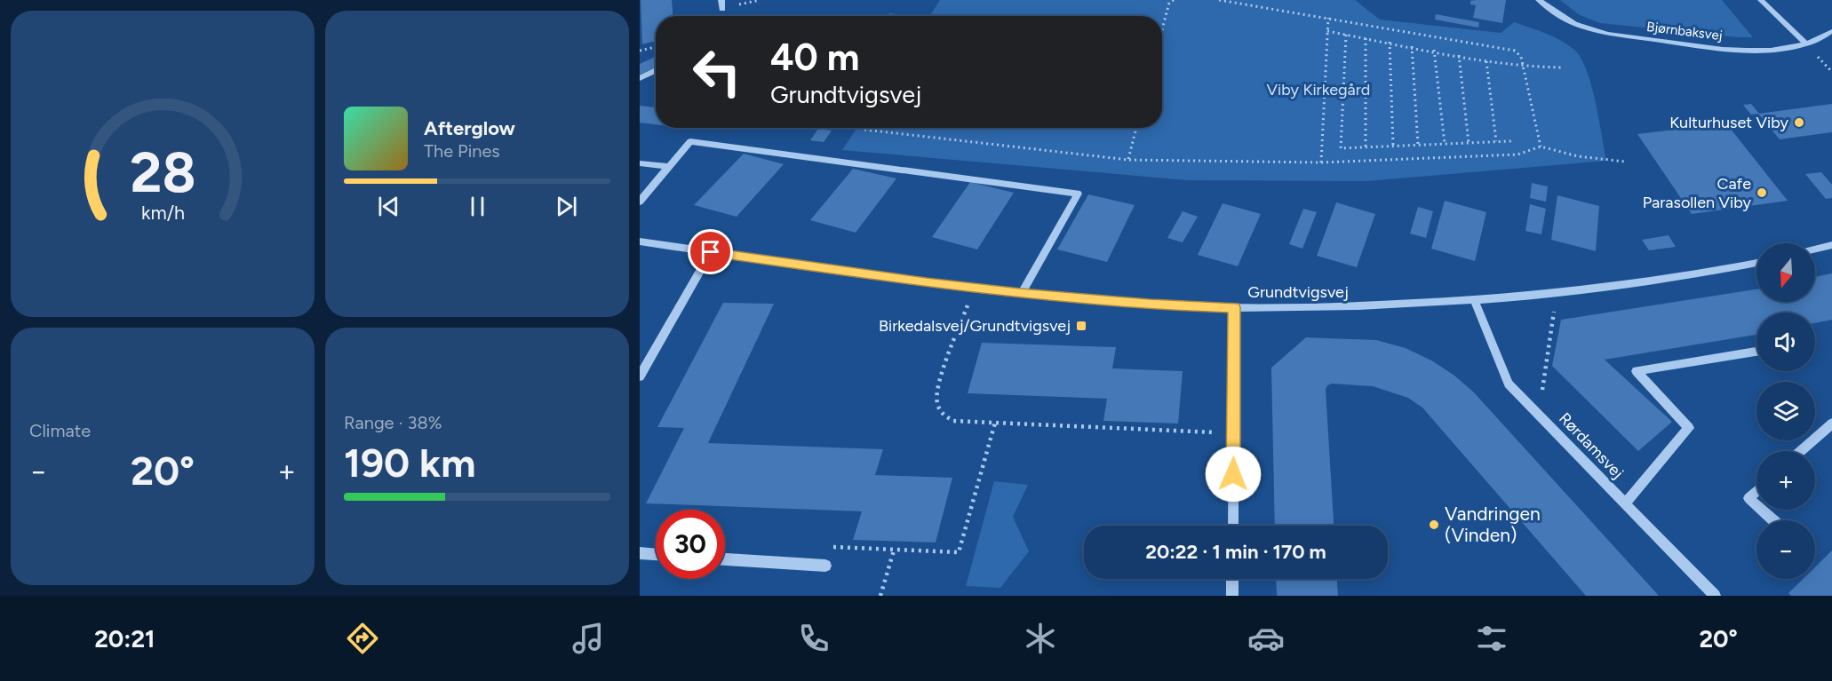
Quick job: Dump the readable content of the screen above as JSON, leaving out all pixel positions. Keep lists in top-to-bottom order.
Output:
{
  "streets": {
    "street": ["Bjørnbaksvej", "Grundtvigsvej", "Rørdamsvej"]
  },
  "crossings": [
    ["Grundtvigsvej", "Rørdamsvej"]
  ],
  "parks": ["Viby Kirkegård"],
  "places": {
    "other": ["Kulturhuset Viby", "Cafe Parasollen Viby", "Vandringen (Vinden)"],
    "transit": ["Birkedalsvej/Grundtvigsvej"]
  },
  "north": "bottom",
  "page": {
    "turn": ["40 m", "Grundtvigsvej"],
    "song": ["Afterglow", "The Pines"],
    "map_buttons": ["+", "−"],
    "tile": [
      "Climate",
      ["Range · 38%", "190 km"]
    ],
    "heat": ["−", "20°", "+"],
    "limit": "30",
    "trip": "20:22 · 1 min · 170 m",
    "tabs": ["20:21", "20°"],
    "gauge": ["28", "km/h"]
  }
}
